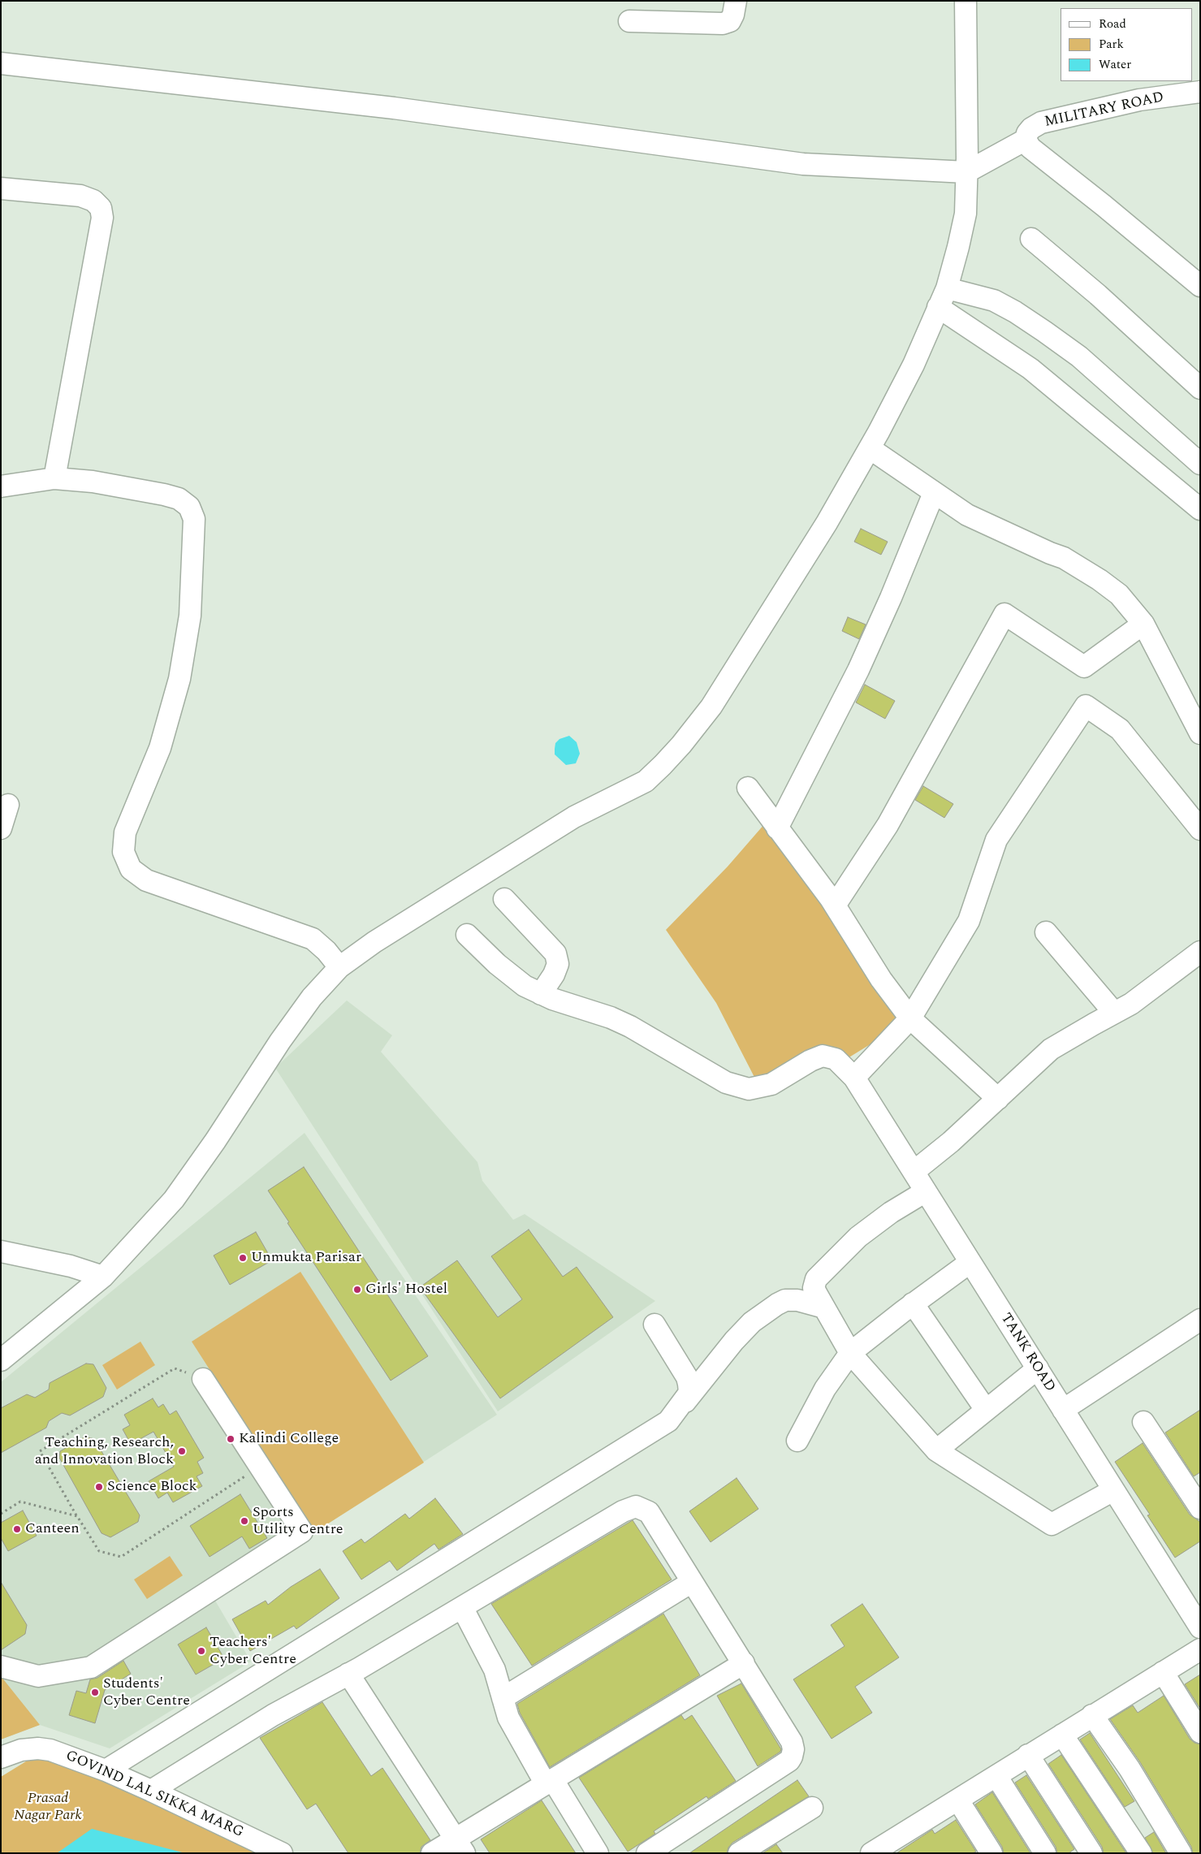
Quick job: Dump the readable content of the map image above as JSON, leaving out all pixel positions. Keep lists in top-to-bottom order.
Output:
{
  "streets": {
    "street": ["MILITARY ROAD", "TANK ROAD", "GOVIND LAL SIKKA MARG"]
  },
  "parks": ["Prasad Nagar Park"],
  "places": [
    "Unmukta Parisar",
    "Girls' Hostel",
    "Kalindi College",
    "Teaching, Research, and Innovation Block",
    "Science Block",
    "Sports Utility Centre",
    "Canteen",
    "Teachers' Cyber Centre",
    "Students' Cyber Centre"
  ],
  "legend": ["Road", "Park", "Water"]
}
